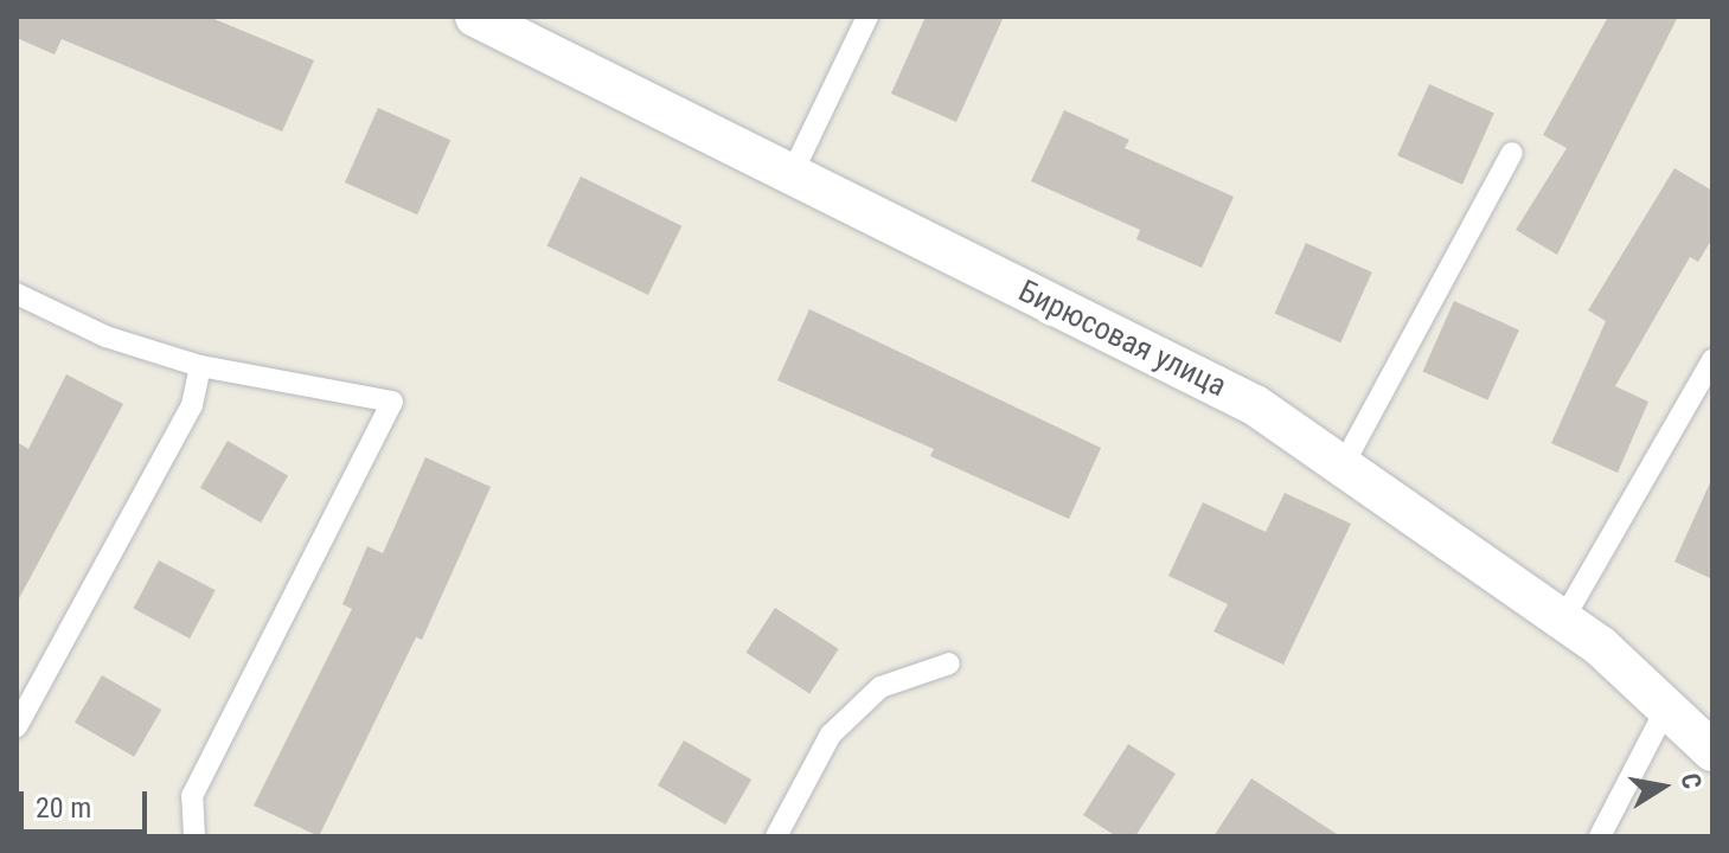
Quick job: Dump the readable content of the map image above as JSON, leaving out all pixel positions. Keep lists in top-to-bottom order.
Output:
{
  "streets": {
    "street": ["Бирюсовая улица"]
  },
  "scale_bar": "20 m",
  "north": "right"
}
